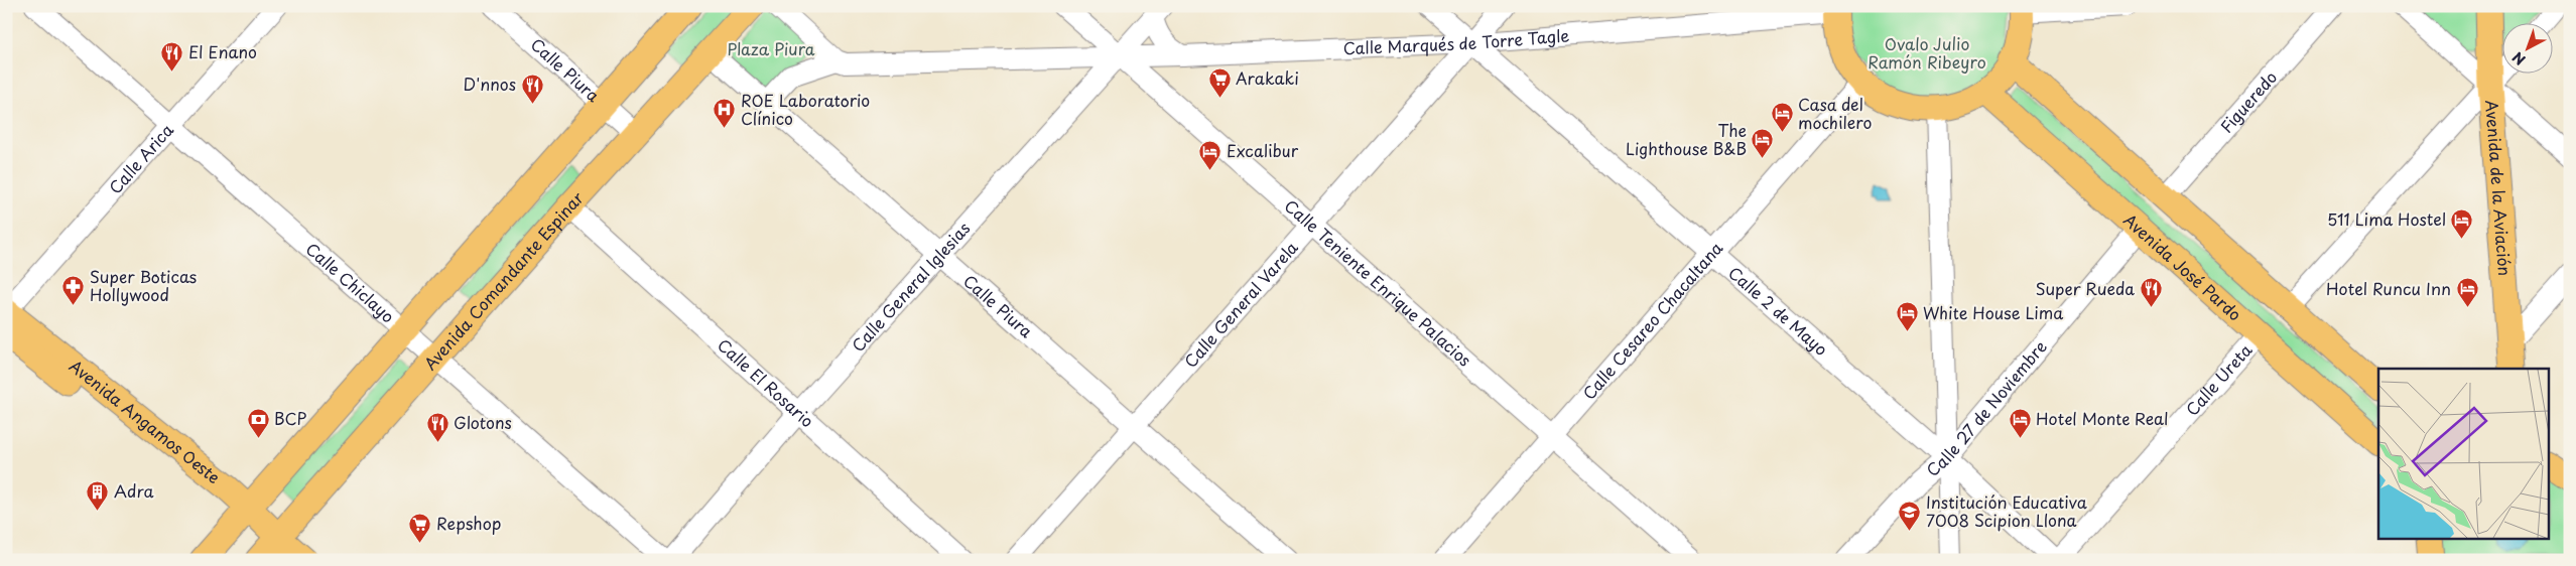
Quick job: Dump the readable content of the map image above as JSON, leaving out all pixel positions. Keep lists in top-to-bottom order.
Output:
{
  "streets": {
    "main road": [
      "Avenida de la Aviación",
      "Avenida José Pardo",
      "Avenida Comandante Espinar",
      "Avenida Angamos Oeste"
    ],
    "street": [
      "Calle Marqués de Torre Tagle",
      "Calle Piura",
      "Figueredo",
      "Calle Arica",
      "Calle Chiclayo",
      "Calle Teniente Enrique Palacios",
      "Calle General Iglesias",
      "Calle General Varela",
      "Calle 2 de Mayo",
      "Calle Cesareo Chacaltana",
      "Calle Ureta",
      "Calle El Rosario",
      "Calle 27 de Noviembre"
    ]
  },
  "crossings": [
    ["Calle Marqués de Torre Tagle", "Calle Piura"],
    ["Calle Marqués de Torre Tagle", "Calle Teniente Enrique Palacios"],
    ["Calle Marqués de Torre Tagle", "Calle General Iglesias"],
    ["Calle Marqués de Torre Tagle", "Calle General Varela"],
    ["Calle Marqués de Torre Tagle", "Calle 2 de Mayo"],
    ["Calle Piura", "Avenida Comandante Espinar"],
    ["Calle Piura", "Calle General Iglesias"],
    ["Calle Piura", "Calle General Varela"],
    ["Calle Arica", "Calle Chiclayo"],
    ["Calle Arica", "Avenida Angamos Oeste"],
    ["Avenida José Pardo", "Calle Ureta"],
    ["Avenida José Pardo", "Calle 27 de Noviembre"],
    ["Avenida Comandante Espinar", "Calle Chiclayo"],
    ["Avenida Comandante Espinar", "Calle El Rosario"],
    ["Avenida Comandante Espinar", "Avenida Angamos Oeste"],
    ["Calle Teniente Enrique Palacios", "Calle General Iglesias"],
    ["Calle Teniente Enrique Palacios", "Calle General Varela"],
    ["Calle Teniente Enrique Palacios", "Calle Cesareo Chacaltana"],
    ["Calle General Iglesias", "Calle El Rosario"],
    ["Calle General Varela", "Calle 2 de Mayo"],
    ["Calle 2 de Mayo", "Calle Cesareo Chacaltana"],
    ["Calle 2 de Mayo", "Calle 27 de Noviembre"]
  ],
  "parks": ["Ovalo Julio Ramón Ribeyro", "Plaza Piura"],
  "places": {
    "restaurant": [
      "El Enano",
      "D'nnos",
      "Super Rueda",
      "Glotons"
    ],
    "supermarket": ["Arakaki", "Repshop"],
    "hospital": ["ROE Laboratorio Clínico"],
    "hotel": [
      "Casa del mochilero",
      "The Lighthouse B&B",
      "Excalibur",
      "511 Lima Hostel",
      "Hotel Runcu Inn",
      "White House Lima",
      "Hotel Monte Real"
    ],
    "pharmacy": ["Super Boticas Hollywood"],
    "bank": ["BCP"],
    "building": ["Adra"],
    "school or university": ["Institución Educativa 7008 Scipion Llona"]
  },
  "north": "bottom left"
}
